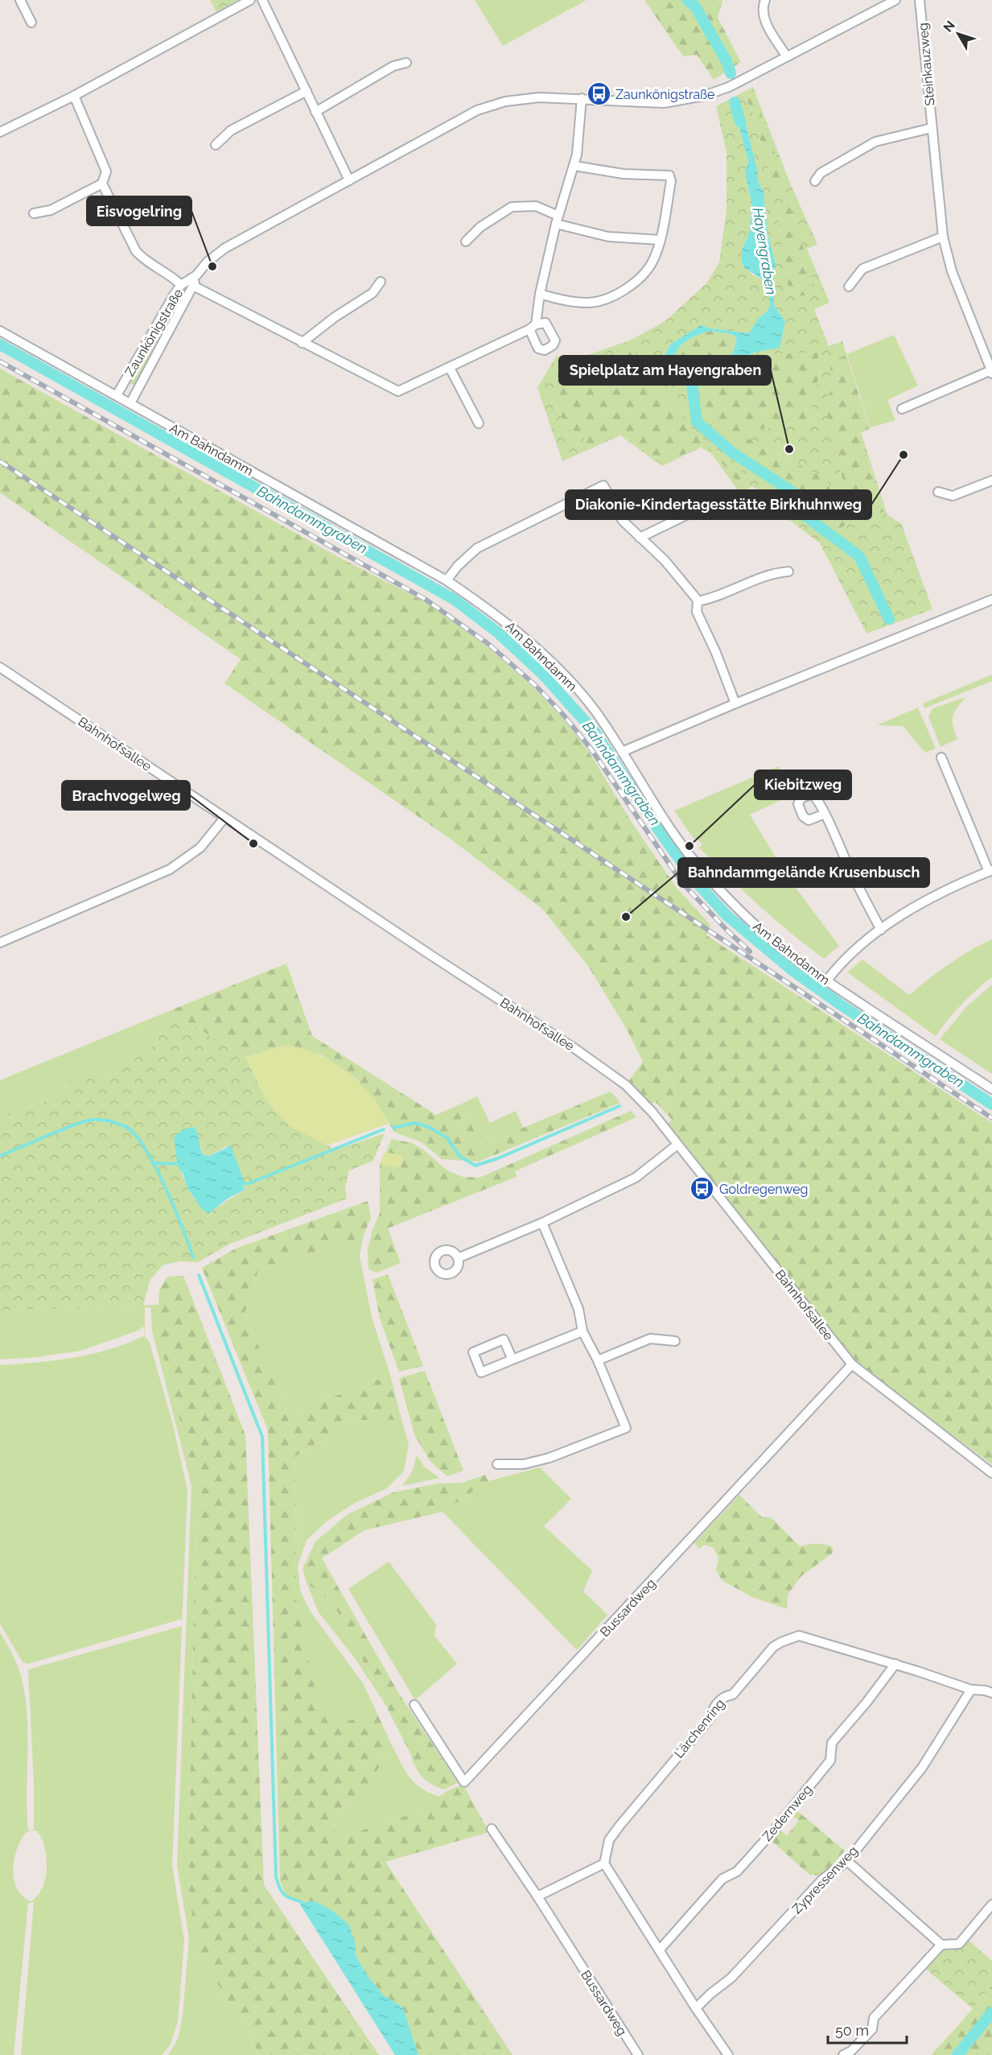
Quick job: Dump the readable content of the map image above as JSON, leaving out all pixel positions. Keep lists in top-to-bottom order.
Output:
{
  "streets": {
    "street": [
      "Steinkauzweg",
      "Zaunkönigstraße",
      "Am Bahndamm",
      "Bahnhofsallee",
      "Bussardweg",
      "Lärchenring",
      "Zedernweg",
      "Zypressenweg"
    ]
  },
  "crossings": [
    ["Zaunkönigstraße", "Am Bahndamm"],
    ["Bahnhofsallee", "Bussardweg"],
    ["Lärchenring", "Zedernweg"],
    ["Lärchenring", "Zypressenweg"]
  ],
  "water": ["Hayengraben", "Bahndammgraben"],
  "places": {
    "bus stop": ["Zaunkönigstraße", "Goldregenweg"],
    "other": [
      "Eisvogelring",
      "Spielplatz am Hayengraben",
      "Diakonie-Kindertagesstätte Birkhuhnweg",
      "Brachvogelweg",
      "Kiebitzweg",
      "Bahndammgelände Krusenbusch"
    ]
  },
  "scale_bar": "50 m",
  "north": "top left"
}
